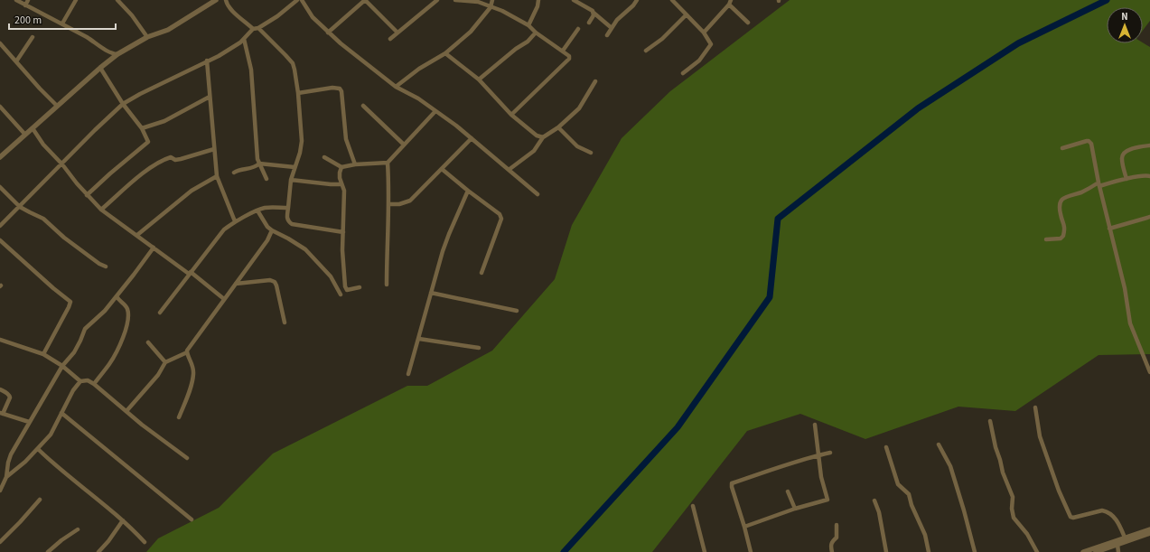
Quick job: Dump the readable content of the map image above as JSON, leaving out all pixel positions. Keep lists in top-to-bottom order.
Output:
{
  "scale_bar": "200 m",
  "north": "top"
}
